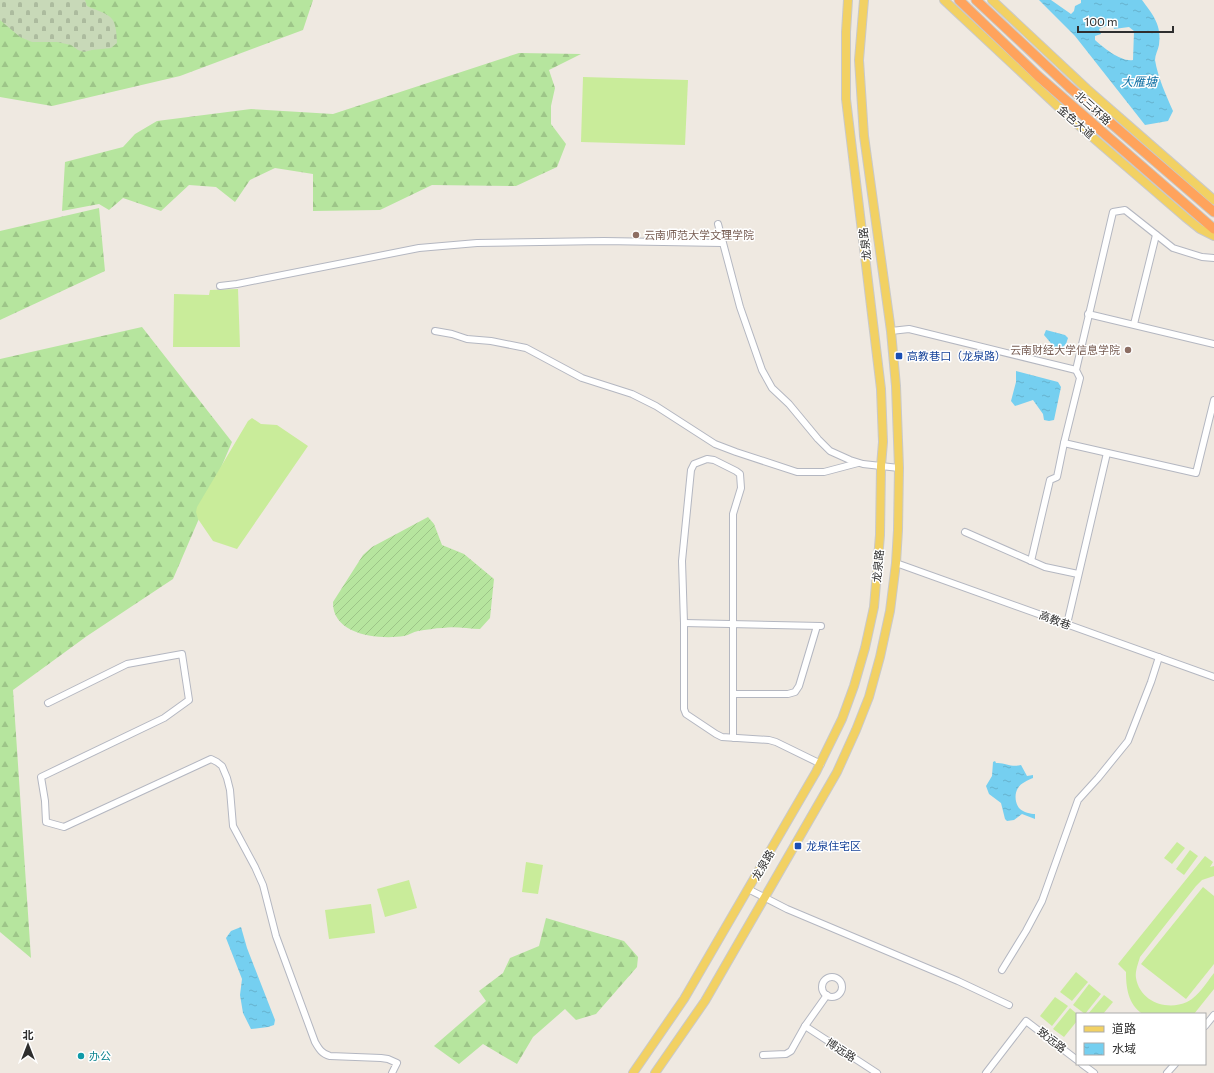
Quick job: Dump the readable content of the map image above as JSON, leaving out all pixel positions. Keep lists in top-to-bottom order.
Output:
{
  "streets": {
    "highway": ["北三环路"],
    "main road": ["金色大道", "龙泉路"],
    "street": ["高教巷", "致远路", "博远路"]
  },
  "crossings": [
    ["龙泉路", "高教巷"]
  ],
  "water": ["大雁塘"],
  "places": {
    "other": ["云南师范大学文理学院", "云南财经大学信息学院", "办公"],
    "transit": ["高教巷口（龙泉路）", "龙泉住宅区"]
  },
  "legend": ["道路", "水域"],
  "scale_bar": "100 m",
  "north": "top"
}
